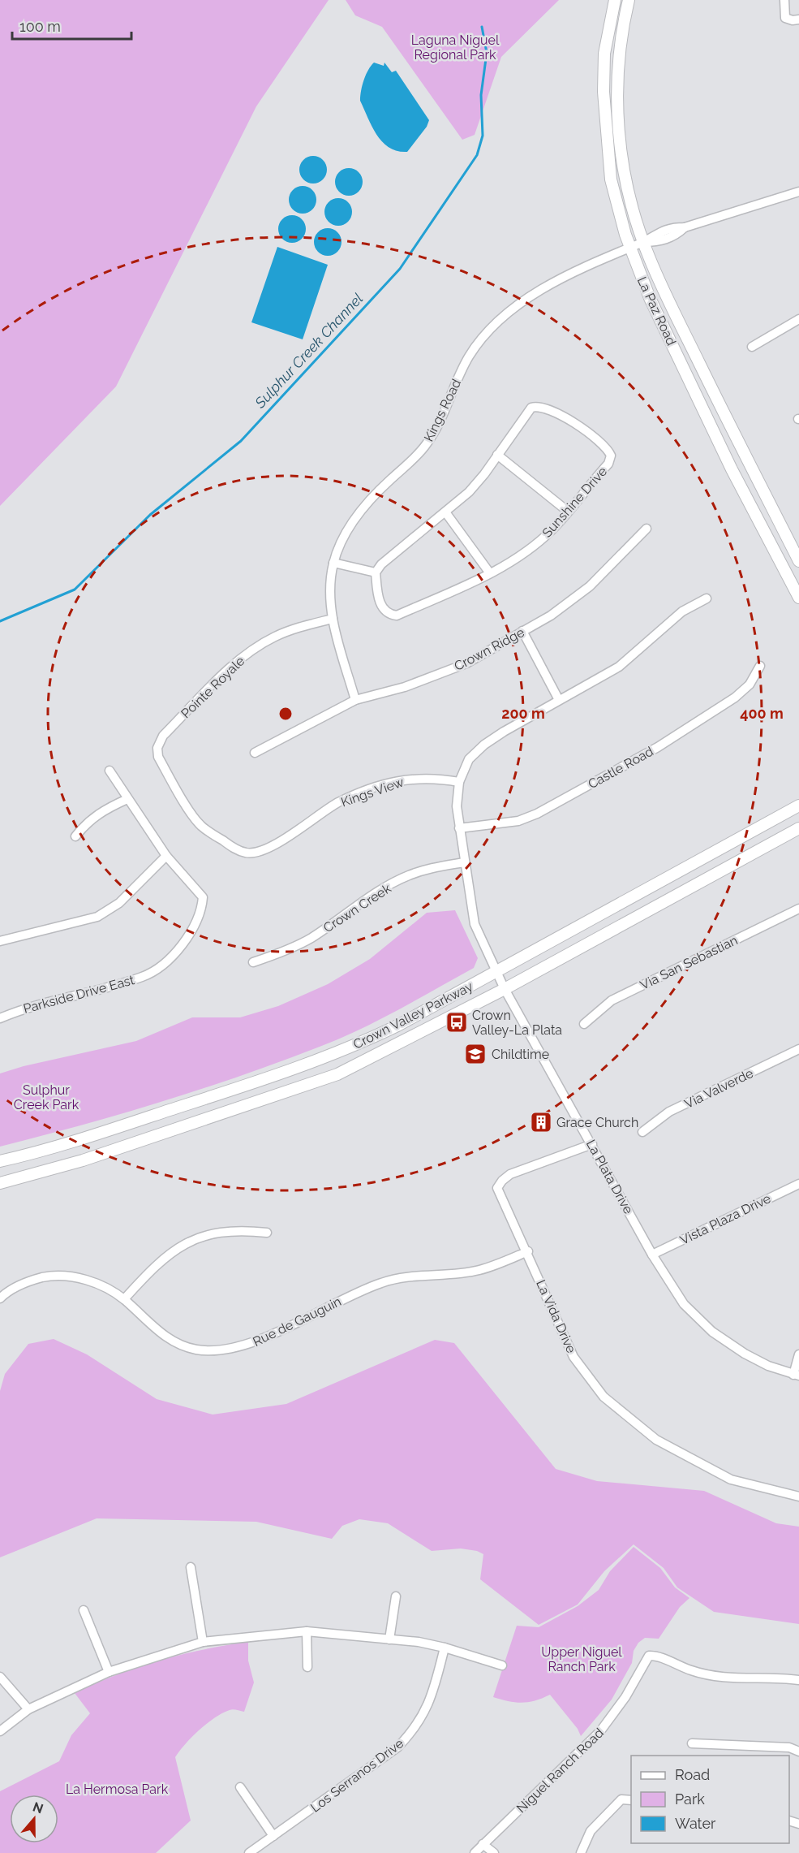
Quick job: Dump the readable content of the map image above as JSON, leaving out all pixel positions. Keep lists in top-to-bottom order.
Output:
{
  "streets": {
    "main road": ["La Paz Road", "Crown Valley Parkway"],
    "street": [
      "Kings Road",
      "Sunshine Drive",
      "Crown Ridge",
      "Pointe Royale",
      "Castle Road",
      "Kings View",
      "Crown Creek",
      "Via San Sebastian",
      "Parkside Drive East",
      "Via Valverde",
      "La Plata Drive",
      "Vista Plaza Drive",
      "La Vida Drive",
      "Rue de Gauguin",
      "Niguel Ranch Road",
      "Los Serranos Drive"
    ]
  },
  "crossings": [
    ["La Paz Road", "Kings Road"],
    ["Kings Road", "Crown Ridge"],
    ["Kings Road", "Pointe Royale"],
    ["Pointe Royale", "Kings View"],
    ["Castle Road", "La Plata Drive"],
    ["Kings View", "La Plata Drive"],
    ["Crown Creek", "La Plata Drive"],
    ["Crown Valley Parkway", "La Plata Drive"],
    ["La Plata Drive", "Vista Plaza Drive"],
    ["La Plata Drive", "La Vida Drive"],
    ["La Vida Drive", "Rue de Gauguin"]
  ],
  "water": ["Sulphur Creek Channel"],
  "parks": [
    "Laguna Niguel Regional Park",
    "Sulphur Creek Park",
    "Upper Niguel Ranch Park",
    "La Hermosa Park"
  ],
  "places": {
    "bus stop": ["Crown Valley-La Plata"],
    "school or university": ["Childtime"],
    "building": ["Grace Church"]
  },
  "legend": ["Road", "Park", "Water"],
  "scale_bar": "100 m",
  "north": "top",
  "rings": ["200 m", "400 m"]
}
